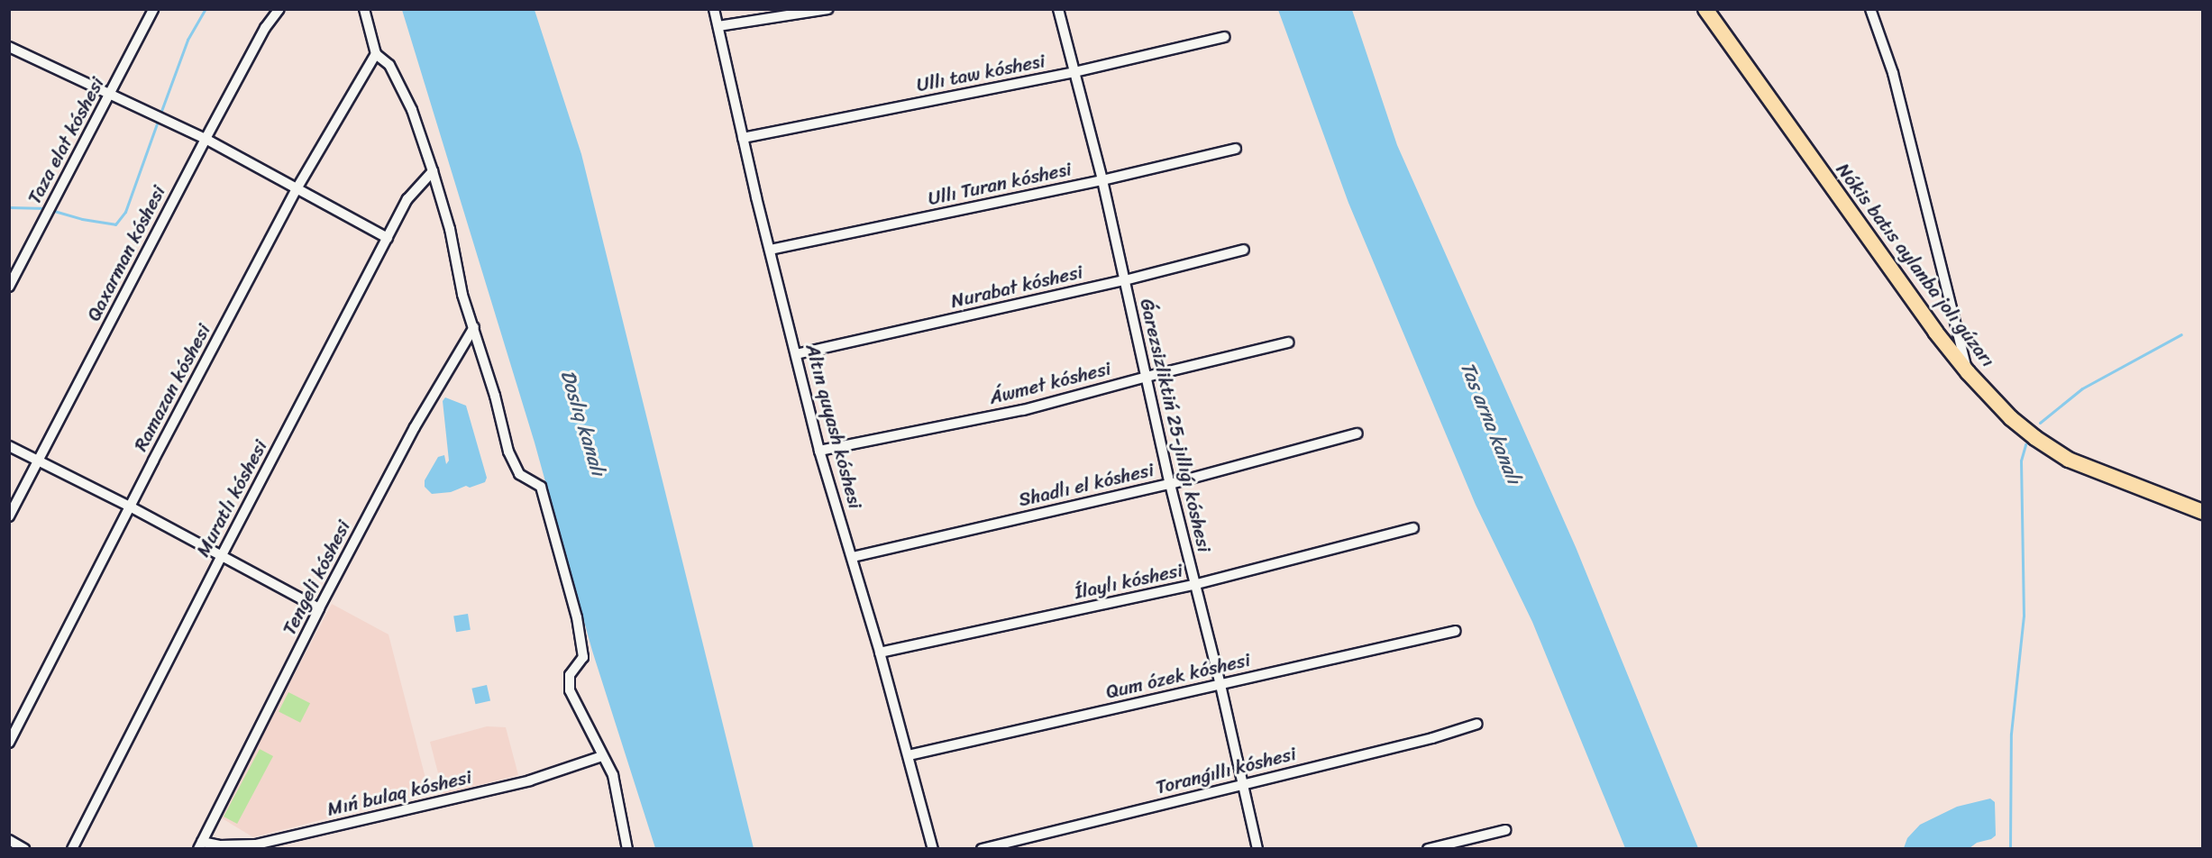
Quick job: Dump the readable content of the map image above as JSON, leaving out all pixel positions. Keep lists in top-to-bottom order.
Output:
{
  "streets": {
    "main road": ["Nókis batıs aylanba jolı gúzarı"],
    "street": [
      "Ullı taw kóshesi",
      "Taza elat kóshesi",
      "Ullı Turan kóshesi",
      "Qaxarman kóshesi",
      "Nurabat kóshesi",
      "Áwmet kóshesi",
      "Ramazan kóshesi",
      "Ǵarezsizliktiń 25-jıllıǵı kóshesi",
      "Altın quyash kóshesi",
      "Shadlı el kóshesi",
      "Muratlı kóshesi",
      "Tengeli kóshesi",
      "Ílaylı kóshesi",
      "Qum ózek kóshesi",
      "Toranǵıllı kóshesi",
      "Mıń bulaq kóshesi"
    ]
  },
  "crossings": [
    ["Ullı taw kóshesi", "Ǵarezsizliktiń 25-jıllıǵı kóshesi"],
    ["Ullı taw kóshesi", "Altın quyash kóshesi"],
    ["Ullı Turan kóshesi", "Ǵarezsizliktiń 25-jıllıǵı kóshesi"],
    ["Ullı Turan kóshesi", "Altın quyash kóshesi"],
    ["Nurabat kóshesi", "Ǵarezsizliktiń 25-jıllıǵı kóshesi"],
    ["Nurabat kóshesi", "Altın quyash kóshesi"],
    ["Áwmet kóshesi", "Ǵarezsizliktiń 25-jıllıǵı kóshesi"],
    ["Áwmet kóshesi", "Altın quyash kóshesi"],
    ["Ǵarezsizliktiń 25-jıllıǵı kóshesi", "Shadlı el kóshesi"],
    ["Ǵarezsizliktiń 25-jıllıǵı kóshesi", "Ílaylı kóshesi"],
    ["Ǵarezsizliktiń 25-jıllıǵı kóshesi", "Qum ózek kóshesi"],
    ["Ǵarezsizliktiń 25-jıllıǵı kóshesi", "Toranǵıllı kóshesi"],
    ["Altın quyash kóshesi", "Shadlı el kóshesi"],
    ["Altın quyash kóshesi", "Ílaylı kóshesi"],
    ["Altın quyash kóshesi", "Qum ózek kóshesi"],
    ["Tengeli kóshesi", "Mıń bulaq kóshesi"]
  ],
  "water": ["Doslıq kanalı", "Tas arna kanalı"]
}
